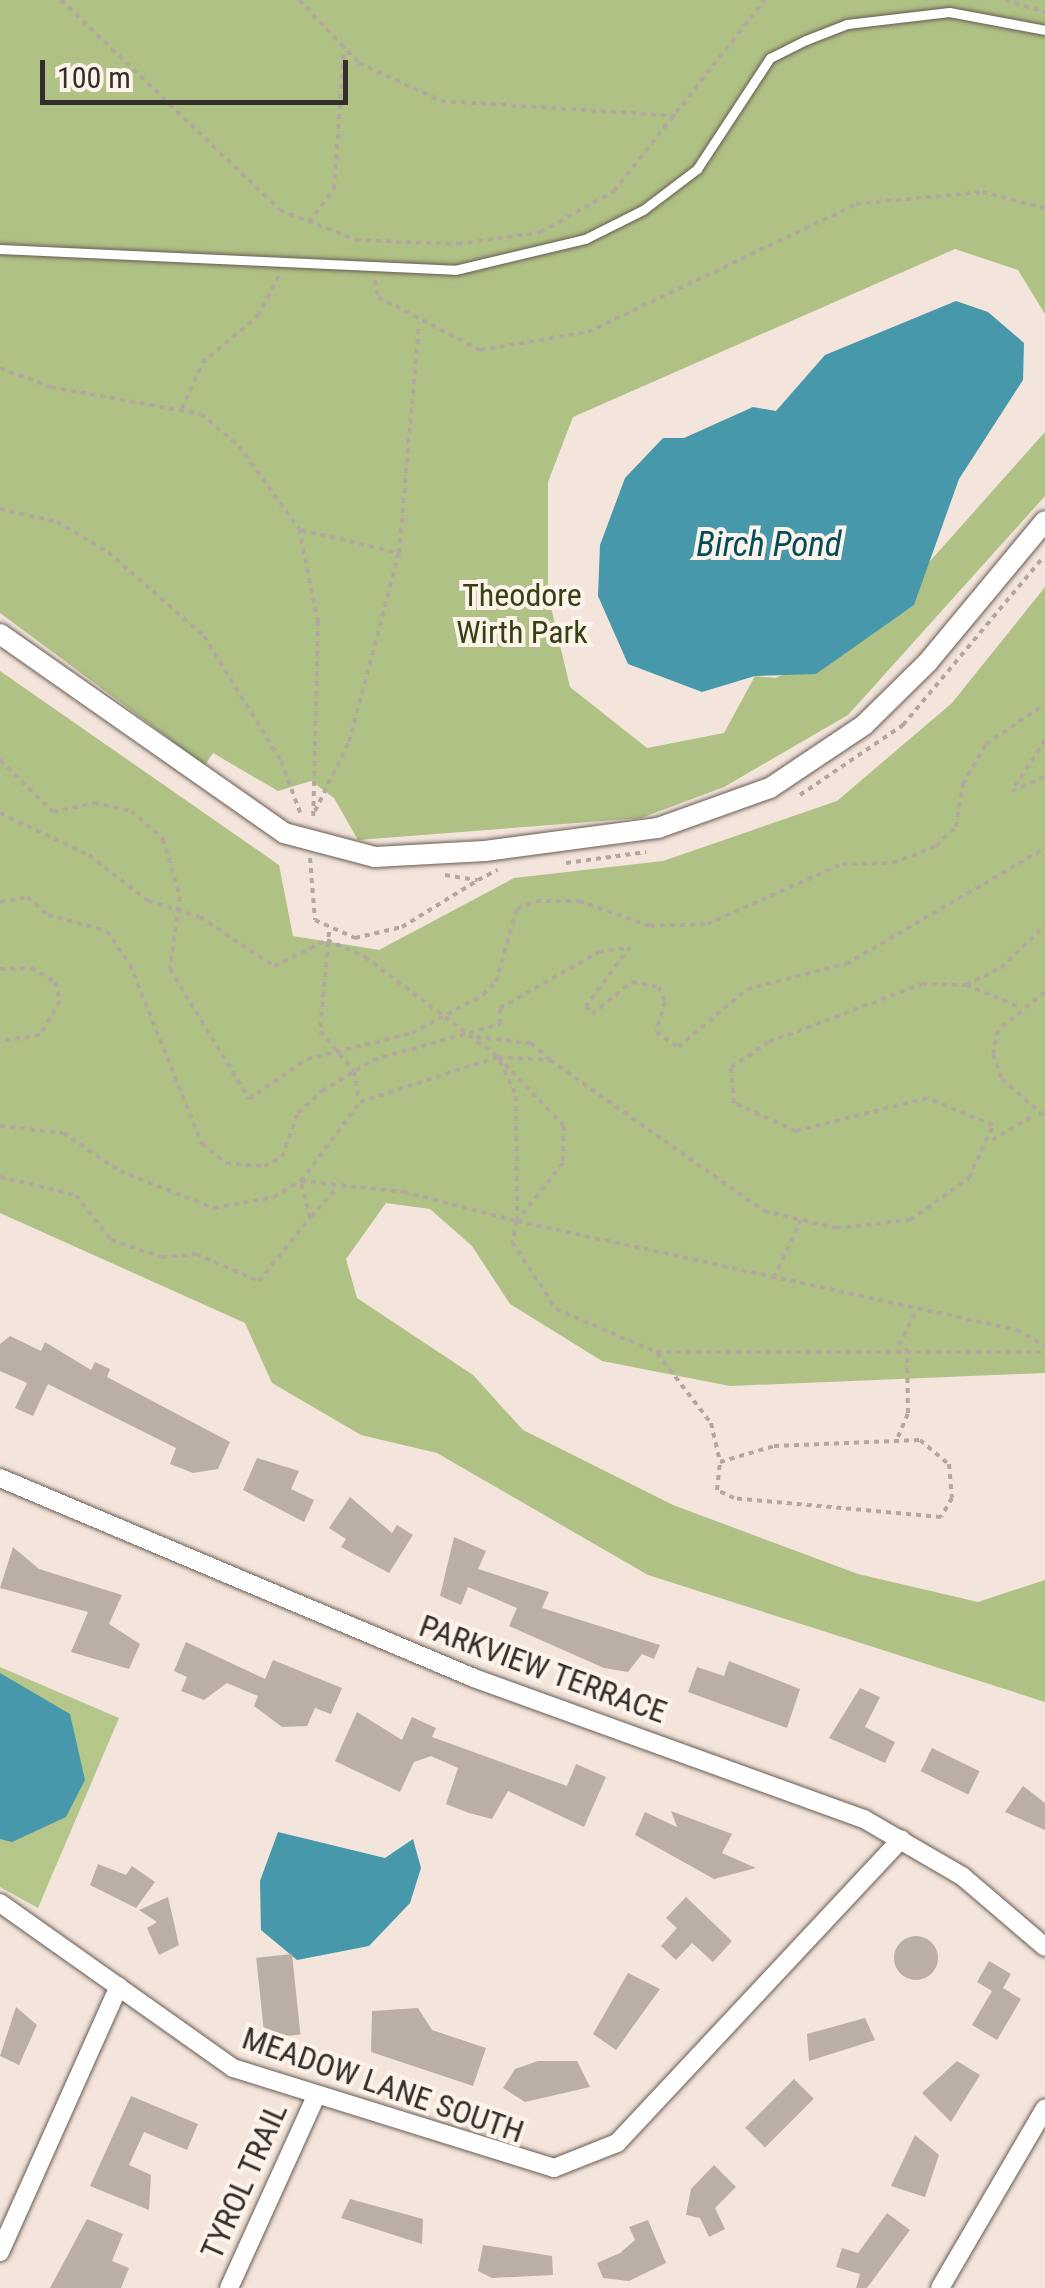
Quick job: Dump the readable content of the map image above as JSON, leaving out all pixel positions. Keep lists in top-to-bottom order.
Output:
{
  "streets": {
    "street": ["PARKVIEW TERRACE", "MEADOW LANE SOUTH", "TYROL TRAIL"]
  },
  "crossings": [
    ["PARKVIEW TERRACE", "MEADOW LANE SOUTH"],
    ["MEADOW LANE SOUTH", "TYROL TRAIL"]
  ],
  "water": ["Birch Pond"],
  "parks": ["Theodore Wirth Park"],
  "scale_bar": "100 m"
}
